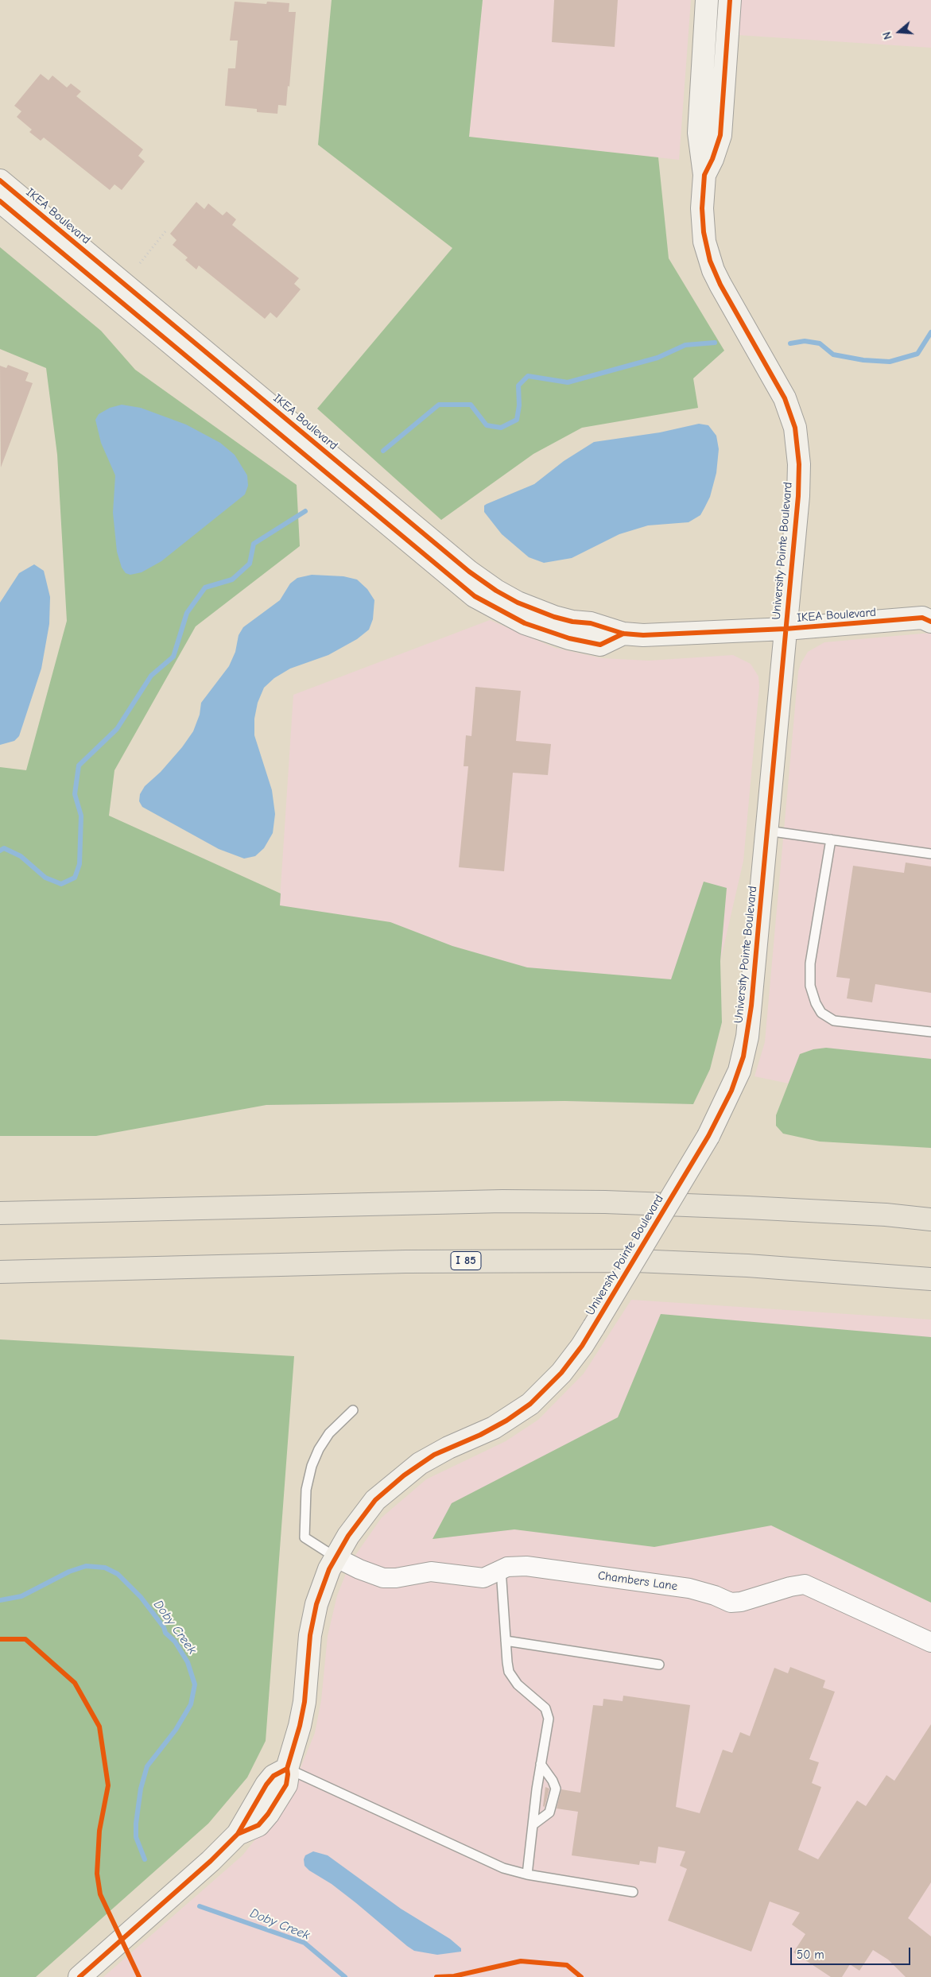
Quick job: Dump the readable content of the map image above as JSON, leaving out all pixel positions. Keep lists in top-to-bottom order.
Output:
{
  "streets": {
    "highway": ["I 85"],
    "street": ["IKEA Boulevard", "University Pointe Boulevard", "Chambers Lane"]
  },
  "crossings": [
    ["IKEA Boulevard", "University Pointe Boulevard"],
    ["University Pointe Boulevard", "Chambers Lane"]
  ],
  "water": ["Doby Creek"],
  "scale_bar": "50 m",
  "north": "left"
}
